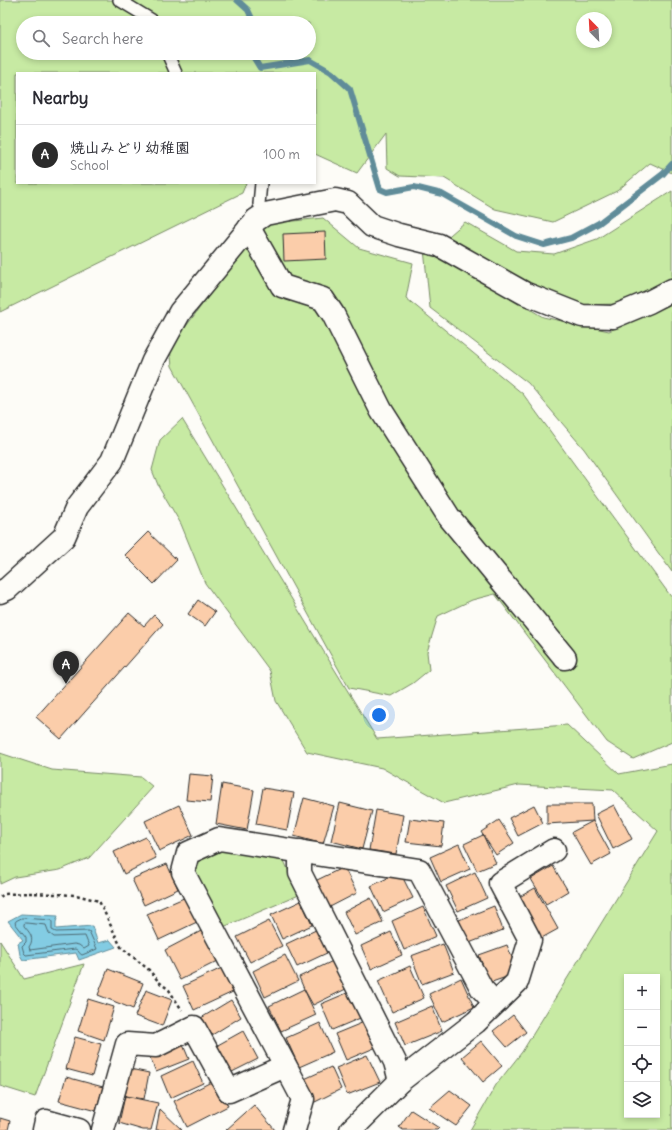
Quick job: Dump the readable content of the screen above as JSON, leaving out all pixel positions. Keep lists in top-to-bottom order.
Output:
{
  "north": "top left",
  "page": {
    "search": "Search here",
    "heading": "Nearby",
    "list": [
      {
        "mark": "A",
        "name": "焼山みどり幼稚園",
        "note": "School",
        "value": "100 m"
      }
    ],
    "pins": "A",
    "map_buttons": ["+", "−"]
  }
}
